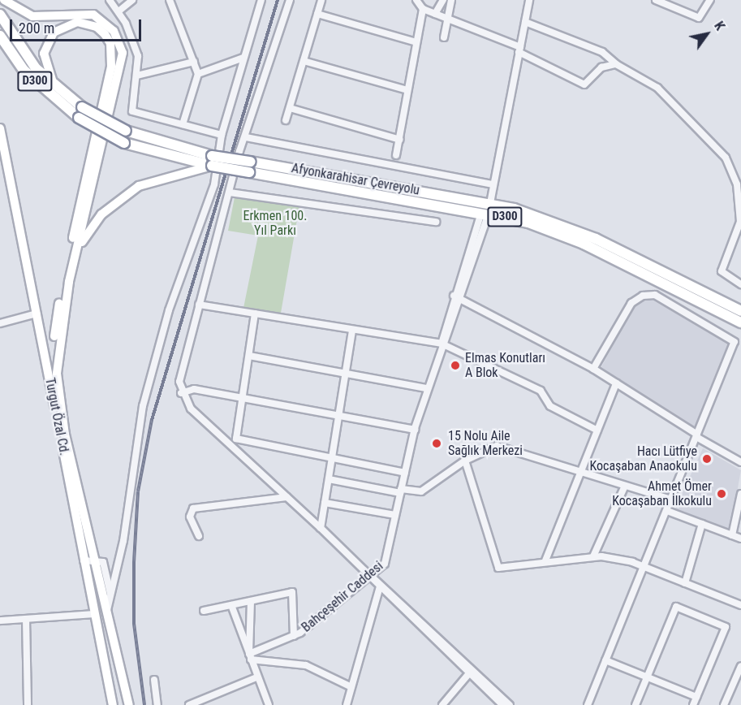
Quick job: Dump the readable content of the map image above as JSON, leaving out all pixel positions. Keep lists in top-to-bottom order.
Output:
{
  "streets": {
    "highway": ["D300", "Afyonkarahisar Çevreyolu"],
    "main road": ["Turgut Özal Cd."],
    "street": ["Bahçeşehir Caddesi"]
  },
  "crossings": [
    ["Afyonkarahisar Çevreyolu", "Bahçeşehir Caddesi"]
  ],
  "parks": ["Erkmen 100. Yıl Parkı"],
  "places": [
    "Elmas Konutları A Blok",
    "15 Nolu Aile Sağlık Merkezi",
    "Hacı Lütfiye Kocaşaban Anaokulu",
    "Ahmet Ömer Kocaşaban İlkokulu"
  ],
  "scale_bar": "200 m",
  "north": "top right"
}
